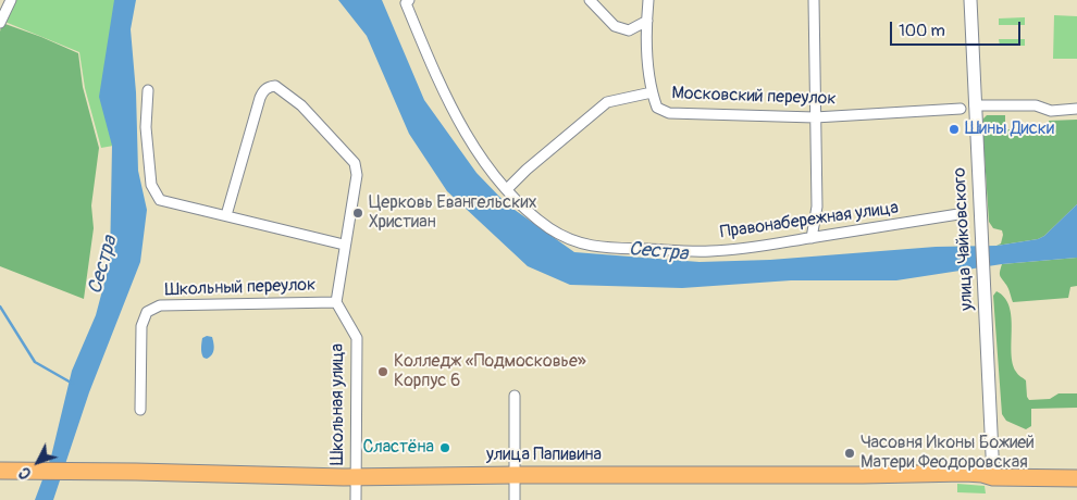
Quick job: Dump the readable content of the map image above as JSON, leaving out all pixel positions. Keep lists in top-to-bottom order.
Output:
{
  "streets": {
    "highway": ["улица Папивина"],
    "street": [
      "Московский переулок",
      "Правонабережная улица",
      "улица Чайковского",
      "Школьный переулок",
      "Школьная улица"
    ]
  },
  "crossings": [
    ["улица Чайковского", "улица Папивина"],
    ["Школьный переулок", "Школьная улица"],
    ["Школьная улица", "улица Папивина"]
  ],
  "water": ["Сестра"],
  "places": [
    "Шины Диски",
    "Церковь Евангельских Христиан",
    "Колледж «Подмосковье» Корпус 6",
    "Сластёна",
    "Часовня Иконы Божией Матери Феодоровская"
  ],
  "scale_bar": "100 m",
  "north": "bottom left"
}
